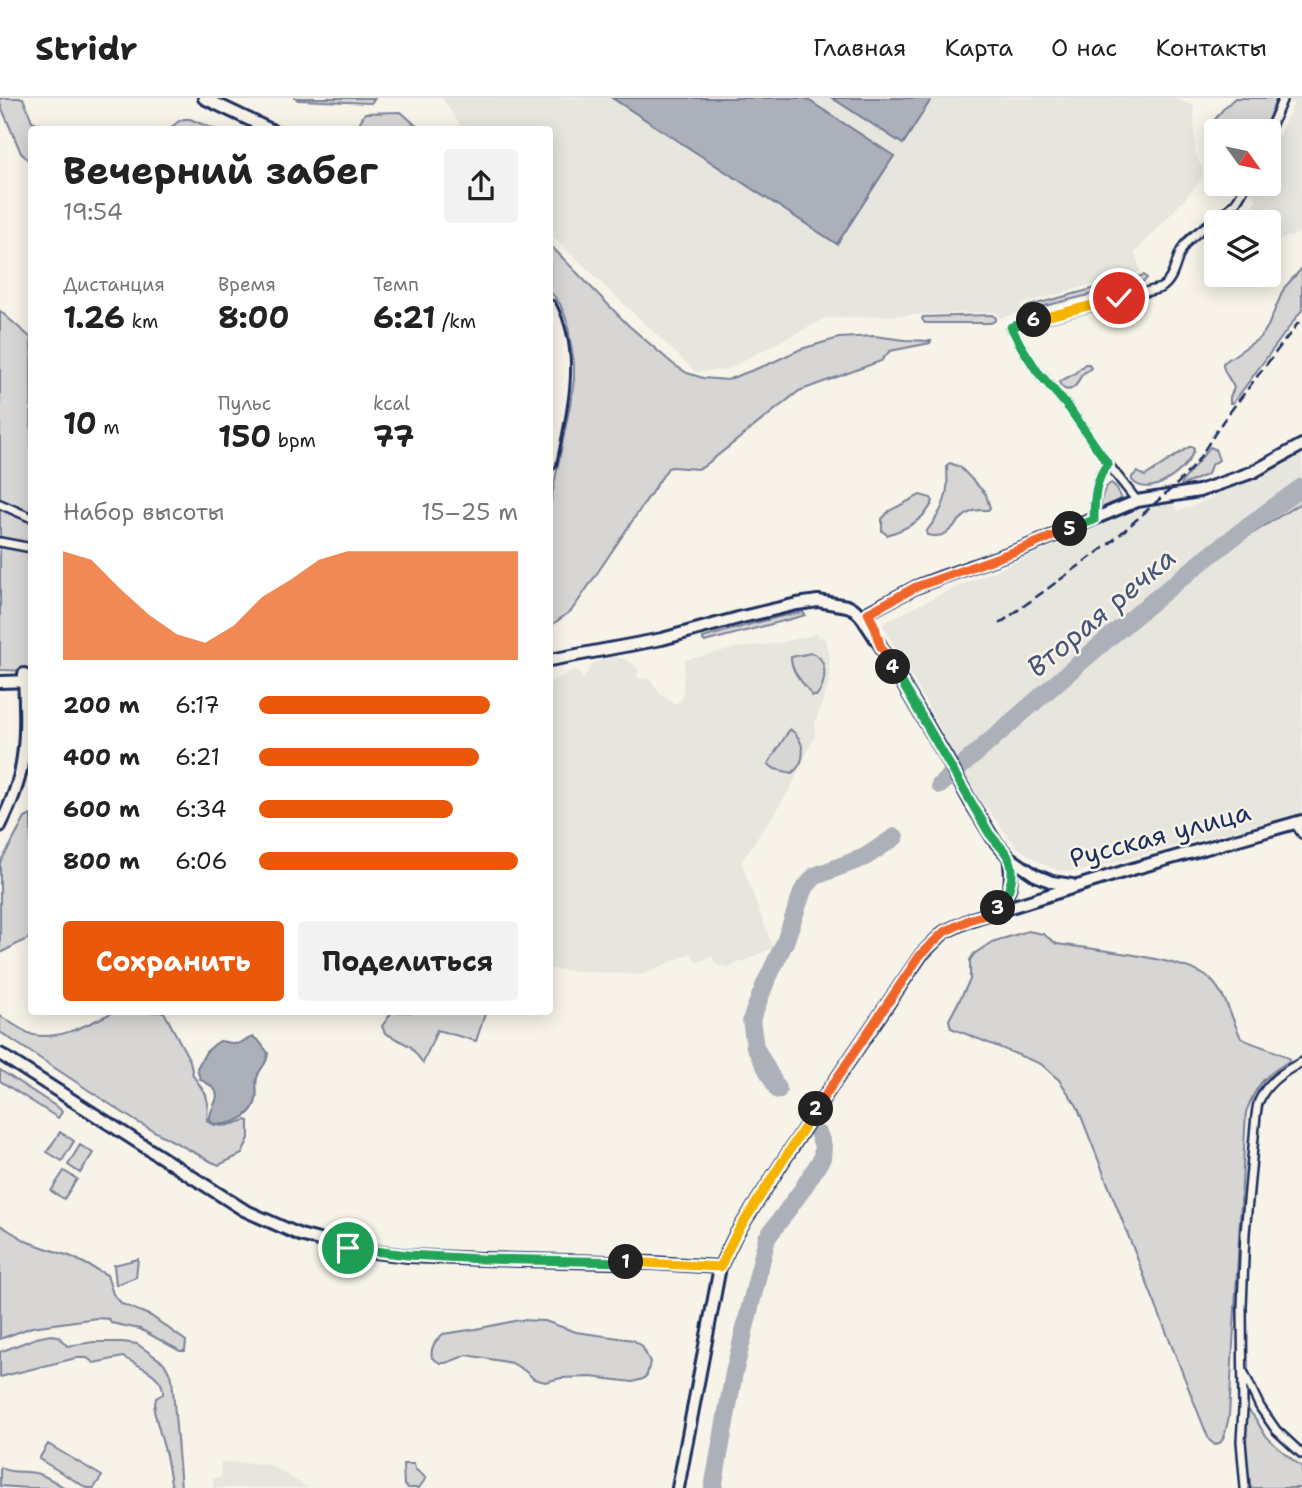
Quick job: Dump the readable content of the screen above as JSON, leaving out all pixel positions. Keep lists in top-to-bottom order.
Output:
{
  "streets": {
    "main road": ["Русская улица"]
  },
  "water": ["Вторая речка"],
  "north": "bottom right",
  "page": {
    "header": "Stridr",
    "nav": [
      "Главная",
      "Карта",
      "О нас",
      "Контакты"
    ],
    "heading": ["Вечерний забег", "19:54"],
    "stats": [
      ["Дистанция", "1.26 km"],
      ["Время", "8:00"],
      ["Темп", "6:21 /km"],
      ["10 m"],
      ["Пульс", "150 bpm"],
      ["kcal", "77"]
    ],
    "pins": [
      "6",
      "5",
      "4",
      "3",
      "2",
      "1"
    ],
    "chart": ["Набор высоты", "15–25 m"],
    "list": [
      {
        "name": "200 m",
        "note": "6:17"
      },
      {
        "name": "400 m",
        "note": "6:21"
      },
      {
        "name": "600 m",
        "note": "6:34"
      },
      {
        "name": "800 m",
        "note": "6:06"
      }
    ],
    "buttons": ["Сохранить", "Поделиться"]
  }
}
